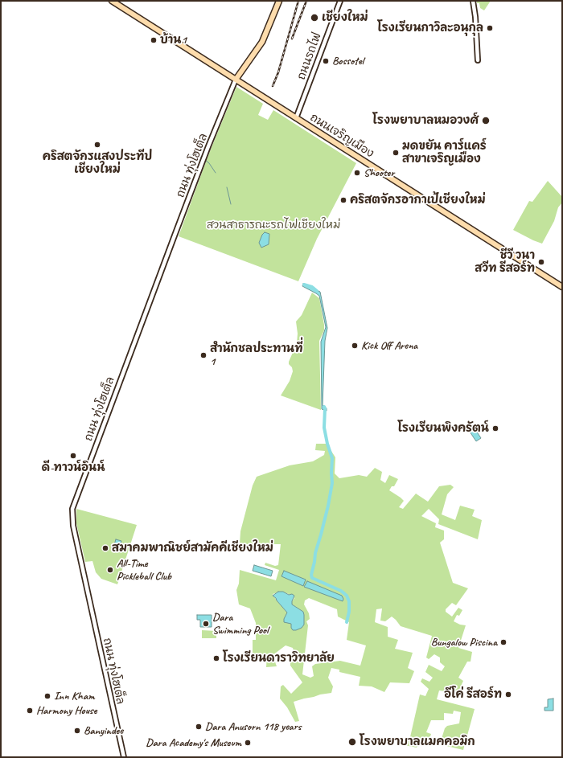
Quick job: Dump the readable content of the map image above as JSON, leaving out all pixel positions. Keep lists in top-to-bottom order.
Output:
{
  "streets": {
    "main road": ["ถนนเจริญเมือง"],
    "street": ["ถนนรถไฟ", "ถนน ทุ่งโฮเต็ล"]
  },
  "crossings": [
    ["ถนนรถไฟ", "ถนนเจริญเมือง"],
    ["ถนนเจริญเมือง", "ถนน ทุ่งโฮเต็ล"]
  ],
  "parks": ["สวนสาธารณะรถไฟเชียงใหม่"],
  "places": [
    "เชียงใหม่",
    "โรงเรียนกาวิละอนุกุล",
    "บ้าน1",
    "Bossotel",
    "โรงพยาบาลหมอวงศ์",
    "คริสตจักรแสงประทีป เชียงใหม่",
    "มดขยัน คาร์แคร์ สาขาเจริญเมือง",
    "Shooter",
    "คริสตจักรอากาเป้เชียงใหม่",
    "ชีวี วนา สวีท รีสอร์ท",
    "Kick Off Arena",
    "สำนักชลประทานที่ 1",
    "โรงเรียนพิงครัตน์",
    "ดี-ทาวน์อินน์",
    "สมาคมพาณิชย์สามัคคีเชียงใหม่",
    "All-Time Pickleball Club",
    "Dara Swimming Pool",
    "Bungalow Piscina",
    "โรงเรียนดาราวิทยาลัย",
    "อีโค่ รีสอร์ท",
    "Inn Kham",
    "Harmony House",
    "Dara Anusorn 118 years",
    "Banyindee",
    "โรงพยาบาลแมคคอมิก",
    "Dara Academy's Museum"
  ]
}
